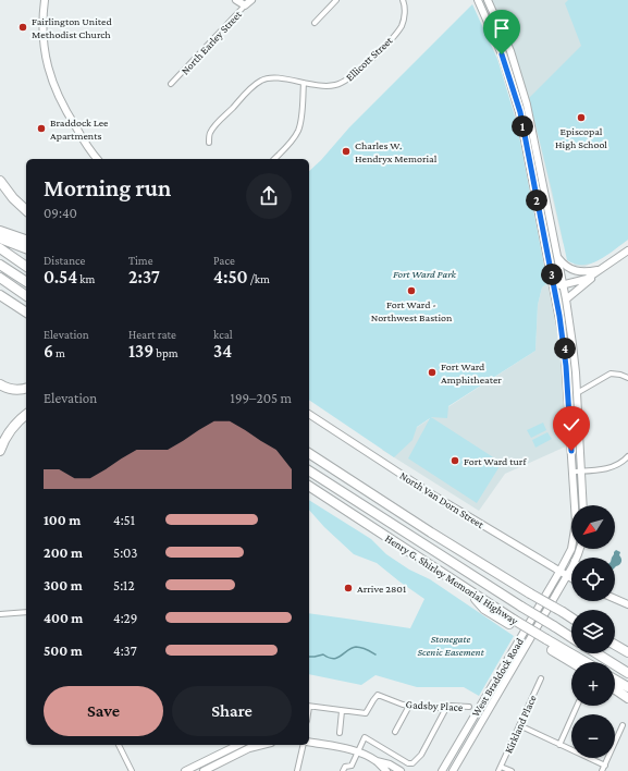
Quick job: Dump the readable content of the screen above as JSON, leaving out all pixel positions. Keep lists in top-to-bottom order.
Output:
{
  "streets": {
    "highway": ["Henry G. Shirley Memorial Highway"],
    "main road": ["North Earley Street", "North Van Dorn Street", "West Braddock Road"],
    "street": ["Ellicott Street", "Gadsby Place", "Kirkland Place"]
  },
  "crossings": [
    ["North Van Dorn Street", "West Braddock Road"]
  ],
  "parks": ["Fort Ward Park", "Stonegate Scenic Easement"],
  "places": [
    "Fairlington United Methodist Church",
    "Episcopal High School",
    "Braddock Lee Apartments",
    "Charles W. Hendryx Memorial",
    "Fort Ward - Northwest Bastion",
    "Fort Ward Amphitheater",
    "Fort Ward turf",
    "Arrive 2801"
  ],
  "north": "bottom left",
  "page": {
    "pins": [
      "1",
      "2",
      "3",
      "4"
    ],
    "heading": ["Morning run", "09:40"],
    "stats": [
      ["Distance", "0.54 km"],
      ["Time", "2:37"],
      ["Pace", "4:50 /km"],
      ["Elevation", "6 m"],
      ["Heart rate", "139 bpm"],
      ["kcal", "34"]
    ],
    "chart": ["Elevation", "199–205 m"],
    "list": [
      {
        "name": "100 m",
        "note": "4:51"
      },
      {
        "name": "200 m",
        "note": "5:03"
      },
      {
        "name": "300 m",
        "note": "5:12"
      },
      {
        "name": "400 m",
        "note": "4:29"
      },
      {
        "name": "500 m",
        "note": "4:37"
      }
    ],
    "map_buttons": ["+", "−"],
    "buttons": ["Save", "Share"]
  }
}
